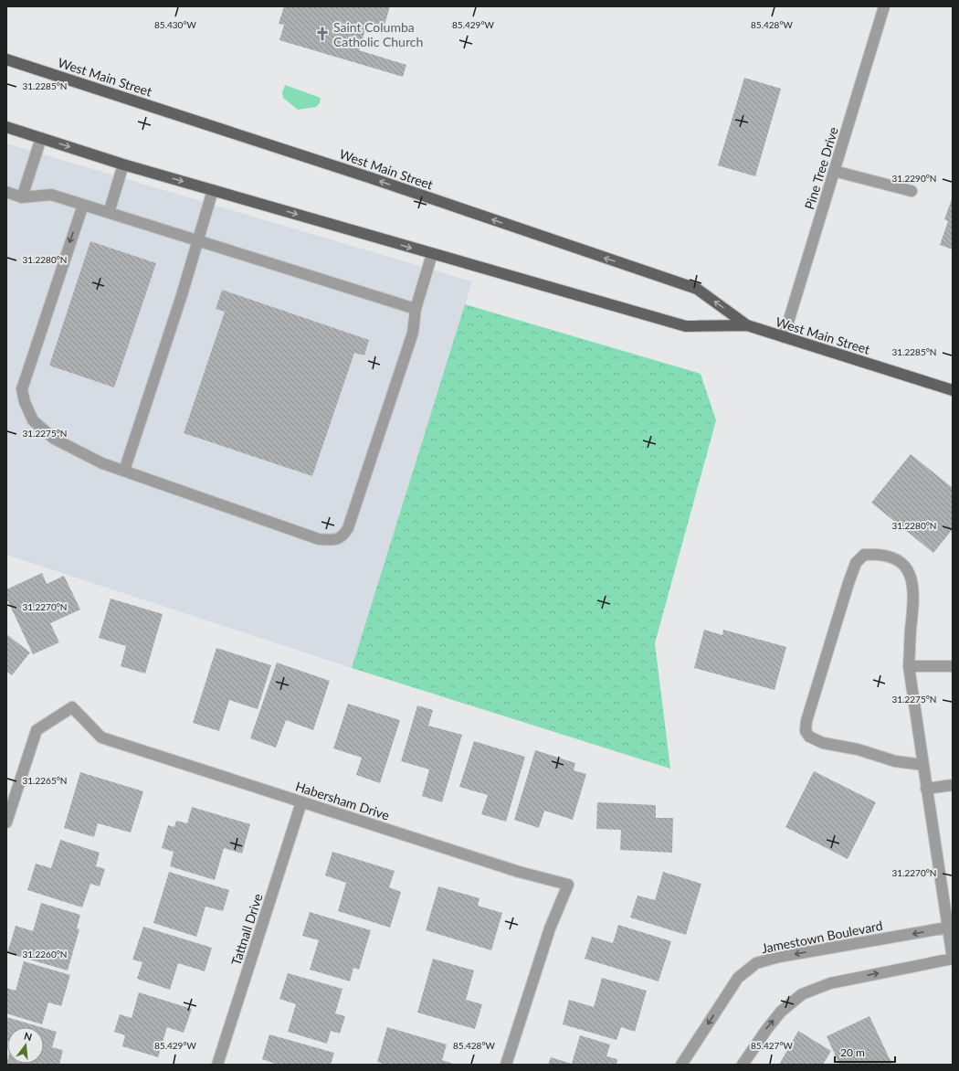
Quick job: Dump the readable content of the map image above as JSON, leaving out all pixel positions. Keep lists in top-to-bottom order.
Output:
{
  "streets": {
    "main road": ["West Main Street"],
    "street": [
      "Pine Tree Drive",
      "Habersham Drive",
      "Tattnall Drive",
      "Jamestown Boulevard"
    ]
  },
  "crossings": [
    ["West Main Street", "Pine Tree Drive"],
    ["Habersham Drive", "Tattnall Drive"]
  ],
  "places": {
    "church": ["Saint Columba Catholic Church"]
  },
  "scale_bar": "20 m",
  "north": "top",
  "coordinates": [
    "85.430°W",
    "85.429°W",
    "85.428°W",
    "31.2285°N",
    "31.2290°N",
    "31.2280°N",
    "31.2275°N",
    "31.2270°N",
    "31.2265°N",
    "31.2260°N",
    "85.427°W"
  ]
}
